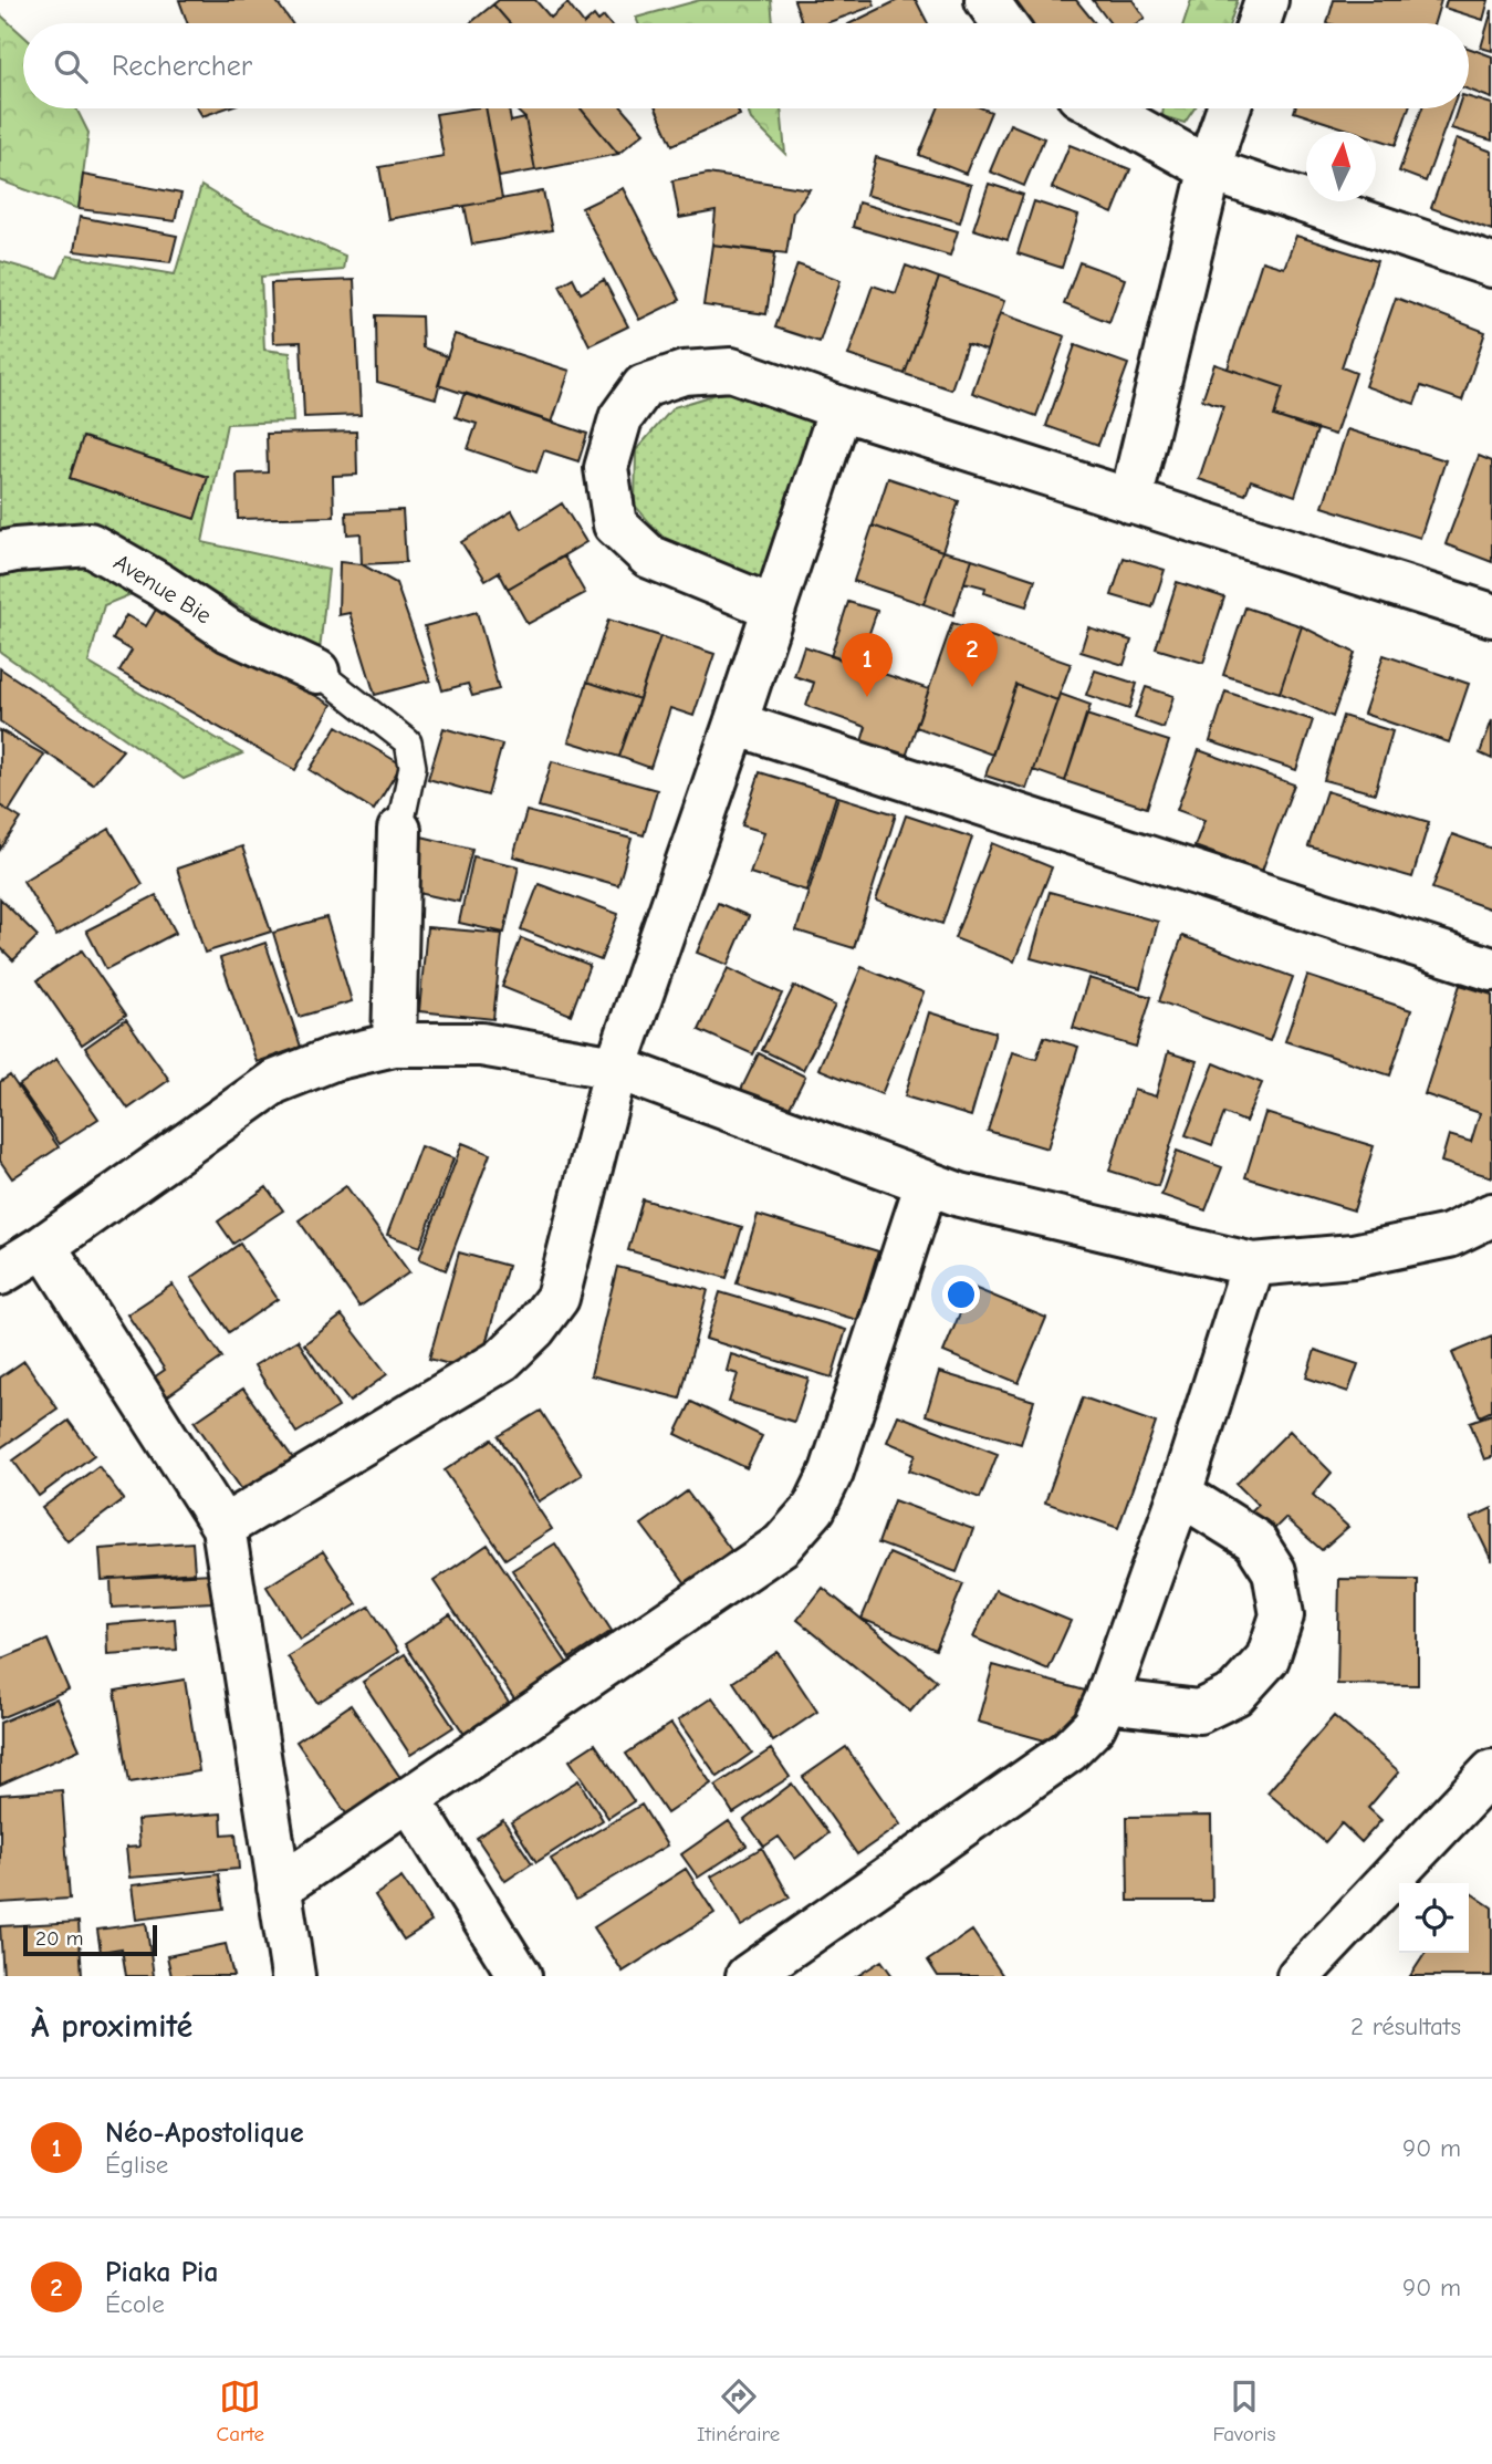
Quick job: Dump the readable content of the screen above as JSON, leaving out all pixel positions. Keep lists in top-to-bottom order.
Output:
{
  "streets": {
    "street": ["Avenue Bie"]
  },
  "scale_bar": "20 m",
  "north": "top",
  "page": {
    "search": "Rechercher",
    "pins": ["2", "1"],
    "scale": "20 m",
    "heading": ["À proximité", "2 résultats"],
    "list": [
      {
        "mark": "1",
        "name": "Néo-Apostolique",
        "note": "Église",
        "value": "90 m"
      },
      {
        "mark": "2",
        "name": "Piaka Pia",
        "note": "École",
        "value": "90 m"
      }
    ],
    "nav": ["Carte", "Itinéraire", "Favoris"]
  }
}
